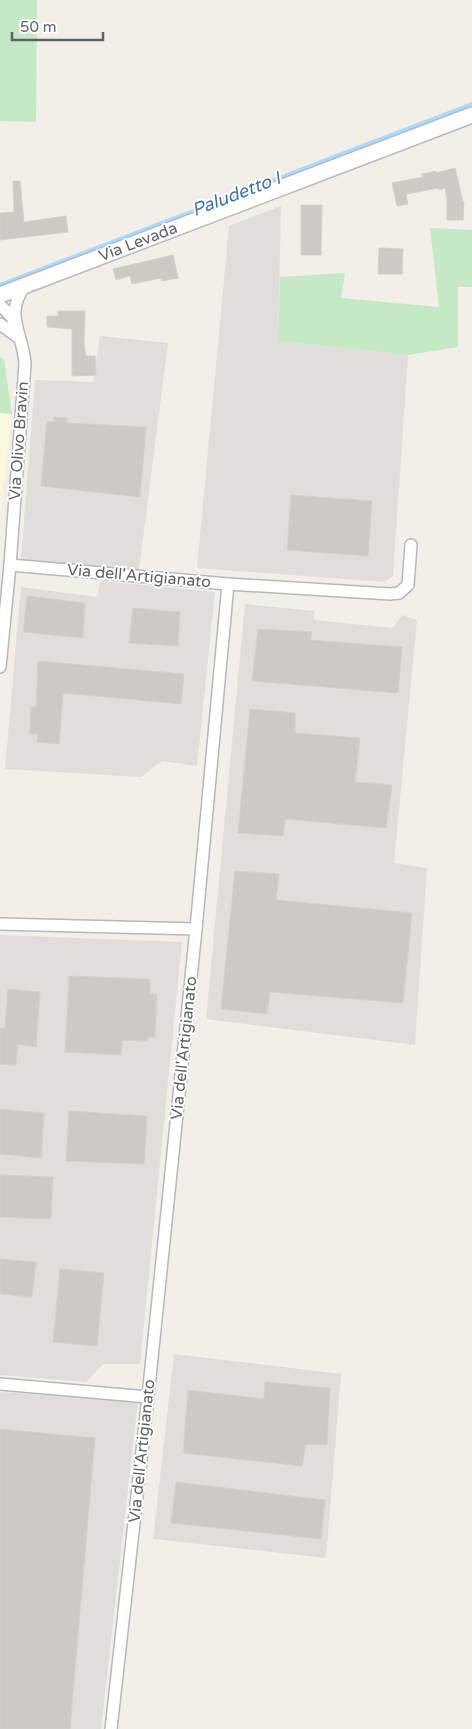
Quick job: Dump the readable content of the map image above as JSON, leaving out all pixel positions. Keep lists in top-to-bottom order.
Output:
{
  "streets": {
    "main road": ["Via Levada"],
    "street": ["Via Olivo Bravin", "Via dell'Artigianato"]
  },
  "crossings": [
    ["Via Olivo Bravin", "Via dell'Artigianato"]
  ],
  "water": ["Paludetto I"],
  "scale_bar": "50 m"
}
